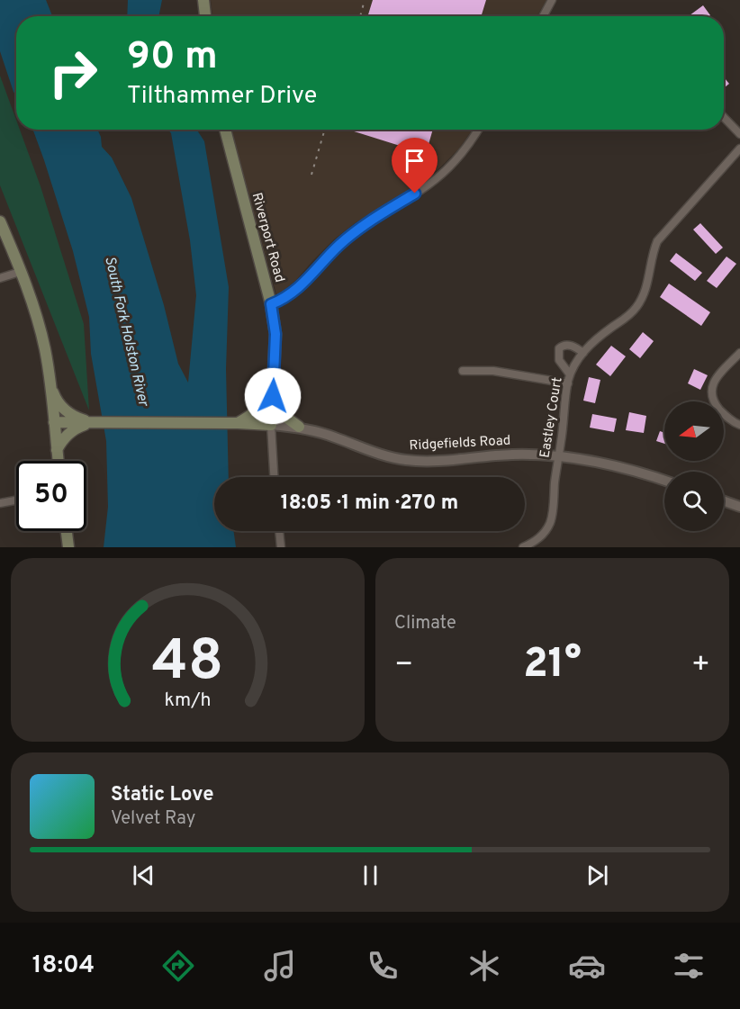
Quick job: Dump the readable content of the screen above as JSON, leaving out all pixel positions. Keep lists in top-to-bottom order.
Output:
{
  "streets": {
    "main road": ["Riverport Road", "Ridgefields Road"],
    "street": ["Eastley Court"]
  },
  "crossings": [
    ["Riverport Road", "Ridgefields Road"],
    ["Eastley Court", "Ridgefields Road"]
  ],
  "water": ["South Fork Holston River"],
  "north": "left",
  "page": {
    "turn": ["90 m", "Tilthammer Drive"],
    "limit": "50",
    "trip": "18:05 · 1 min · 270 m",
    "tile": "Climate",
    "heat": ["−", "21°", "+"],
    "song": ["Static Love", "Velvet Ray"],
    "tabs": "18:04",
    "gauge": ["48", "km/h"]
  }
}
